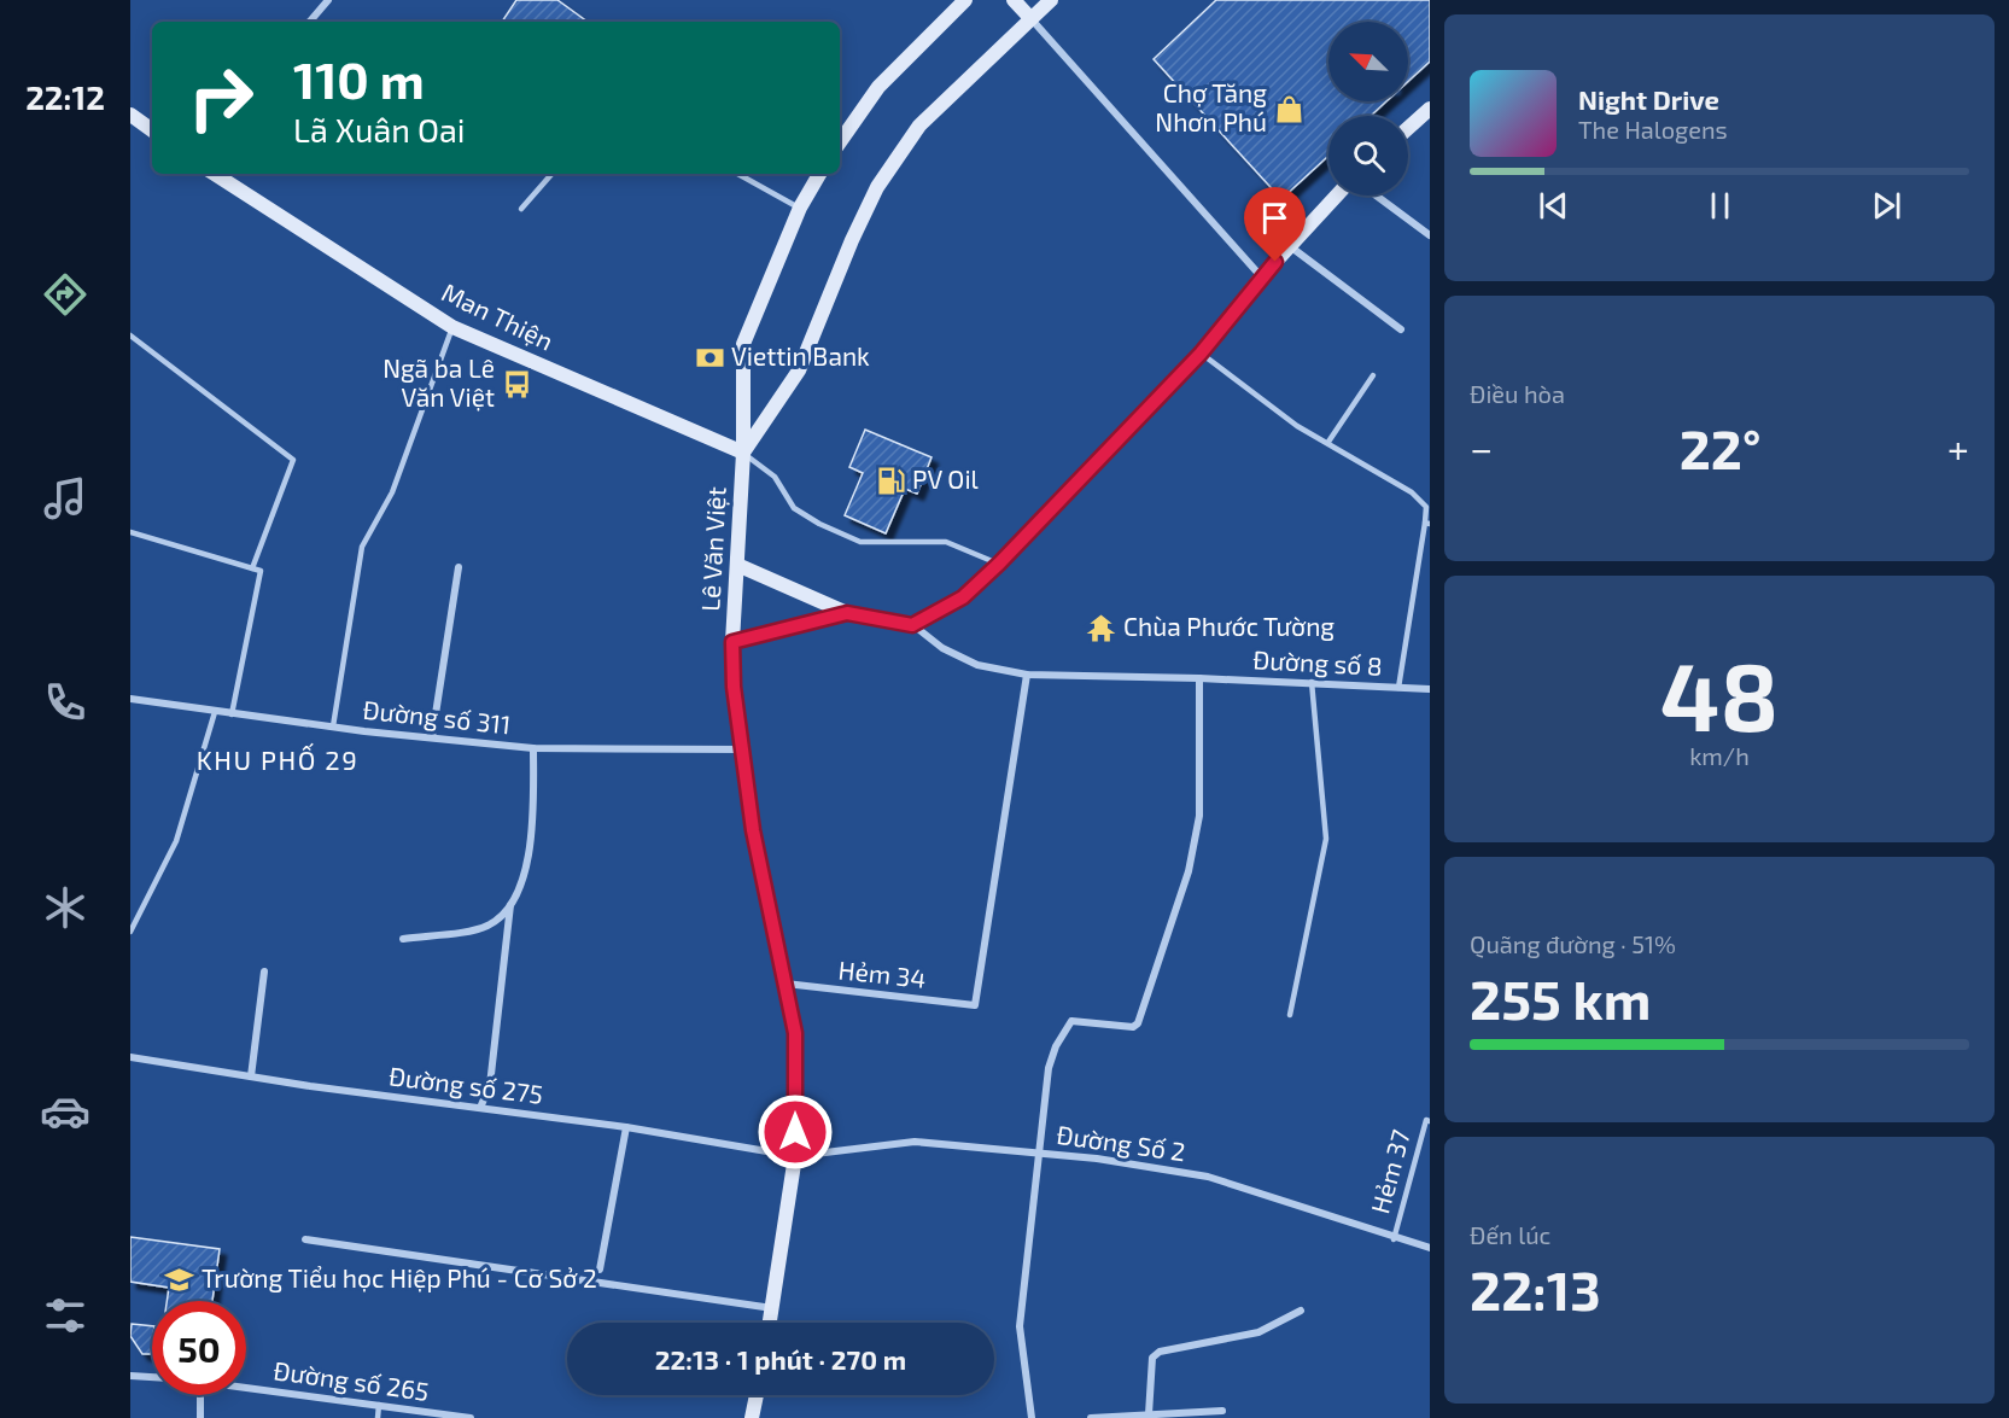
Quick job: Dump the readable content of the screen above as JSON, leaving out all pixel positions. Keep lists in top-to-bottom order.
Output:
{
  "streets": {
    "main road": ["Man Thiện", "Lê Văn Việt"],
    "street": [
      "Đường số 8",
      "Đường số 311",
      "Hẻm 34",
      "Đường số 275",
      "Đường Số 2",
      "Đường số 265"
    ],
    "lane": ["Hẻm 37"]
  },
  "crossings": [
    ["Man Thiện", "Lê Văn Việt"],
    ["Lê Văn Việt", "Đường số 311"],
    ["Lê Văn Việt", "Hẻm 34"],
    ["Lê Văn Việt", "Đường số 275"],
    ["Lê Văn Việt", "Đường Số 2"],
    ["Đường số 8", "Hẻm 34"],
    ["Đường số 275", "Đường Số 2"],
    ["Đường Số 2", "Hẻm 37"]
  ],
  "districts": ["KHU PHỐ 29"],
  "places": {
    "shop": ["Chợ Tăng Nhơn Phú"],
    "bank": ["Viettin Bank"],
    "bus stop": ["Ngã ba Lê Văn Việt"],
    "fuel station": ["PV Oil"],
    "temple": ["Chùa Phước Tường"],
    "school or university": ["Trường Tiểu học Hiệp Phú - Cơ Sở 2"]
  },
  "north": "top left",
  "page": {
    "tabs": "22:12",
    "turn": ["110 m", "Lã Xuân Oai"],
    "song": ["Night Drive", "The Halogens"],
    "tile": [
      "Điều hòa",
      ["48", "km/h"],
      ["Quãng đường · 51%", "255 km"],
      ["Đến lúc", "22:13"]
    ],
    "heat": ["−", "22°", "+"],
    "limit": "50",
    "trip": "22:13 · 1 phút · 270 m"
  }
}
